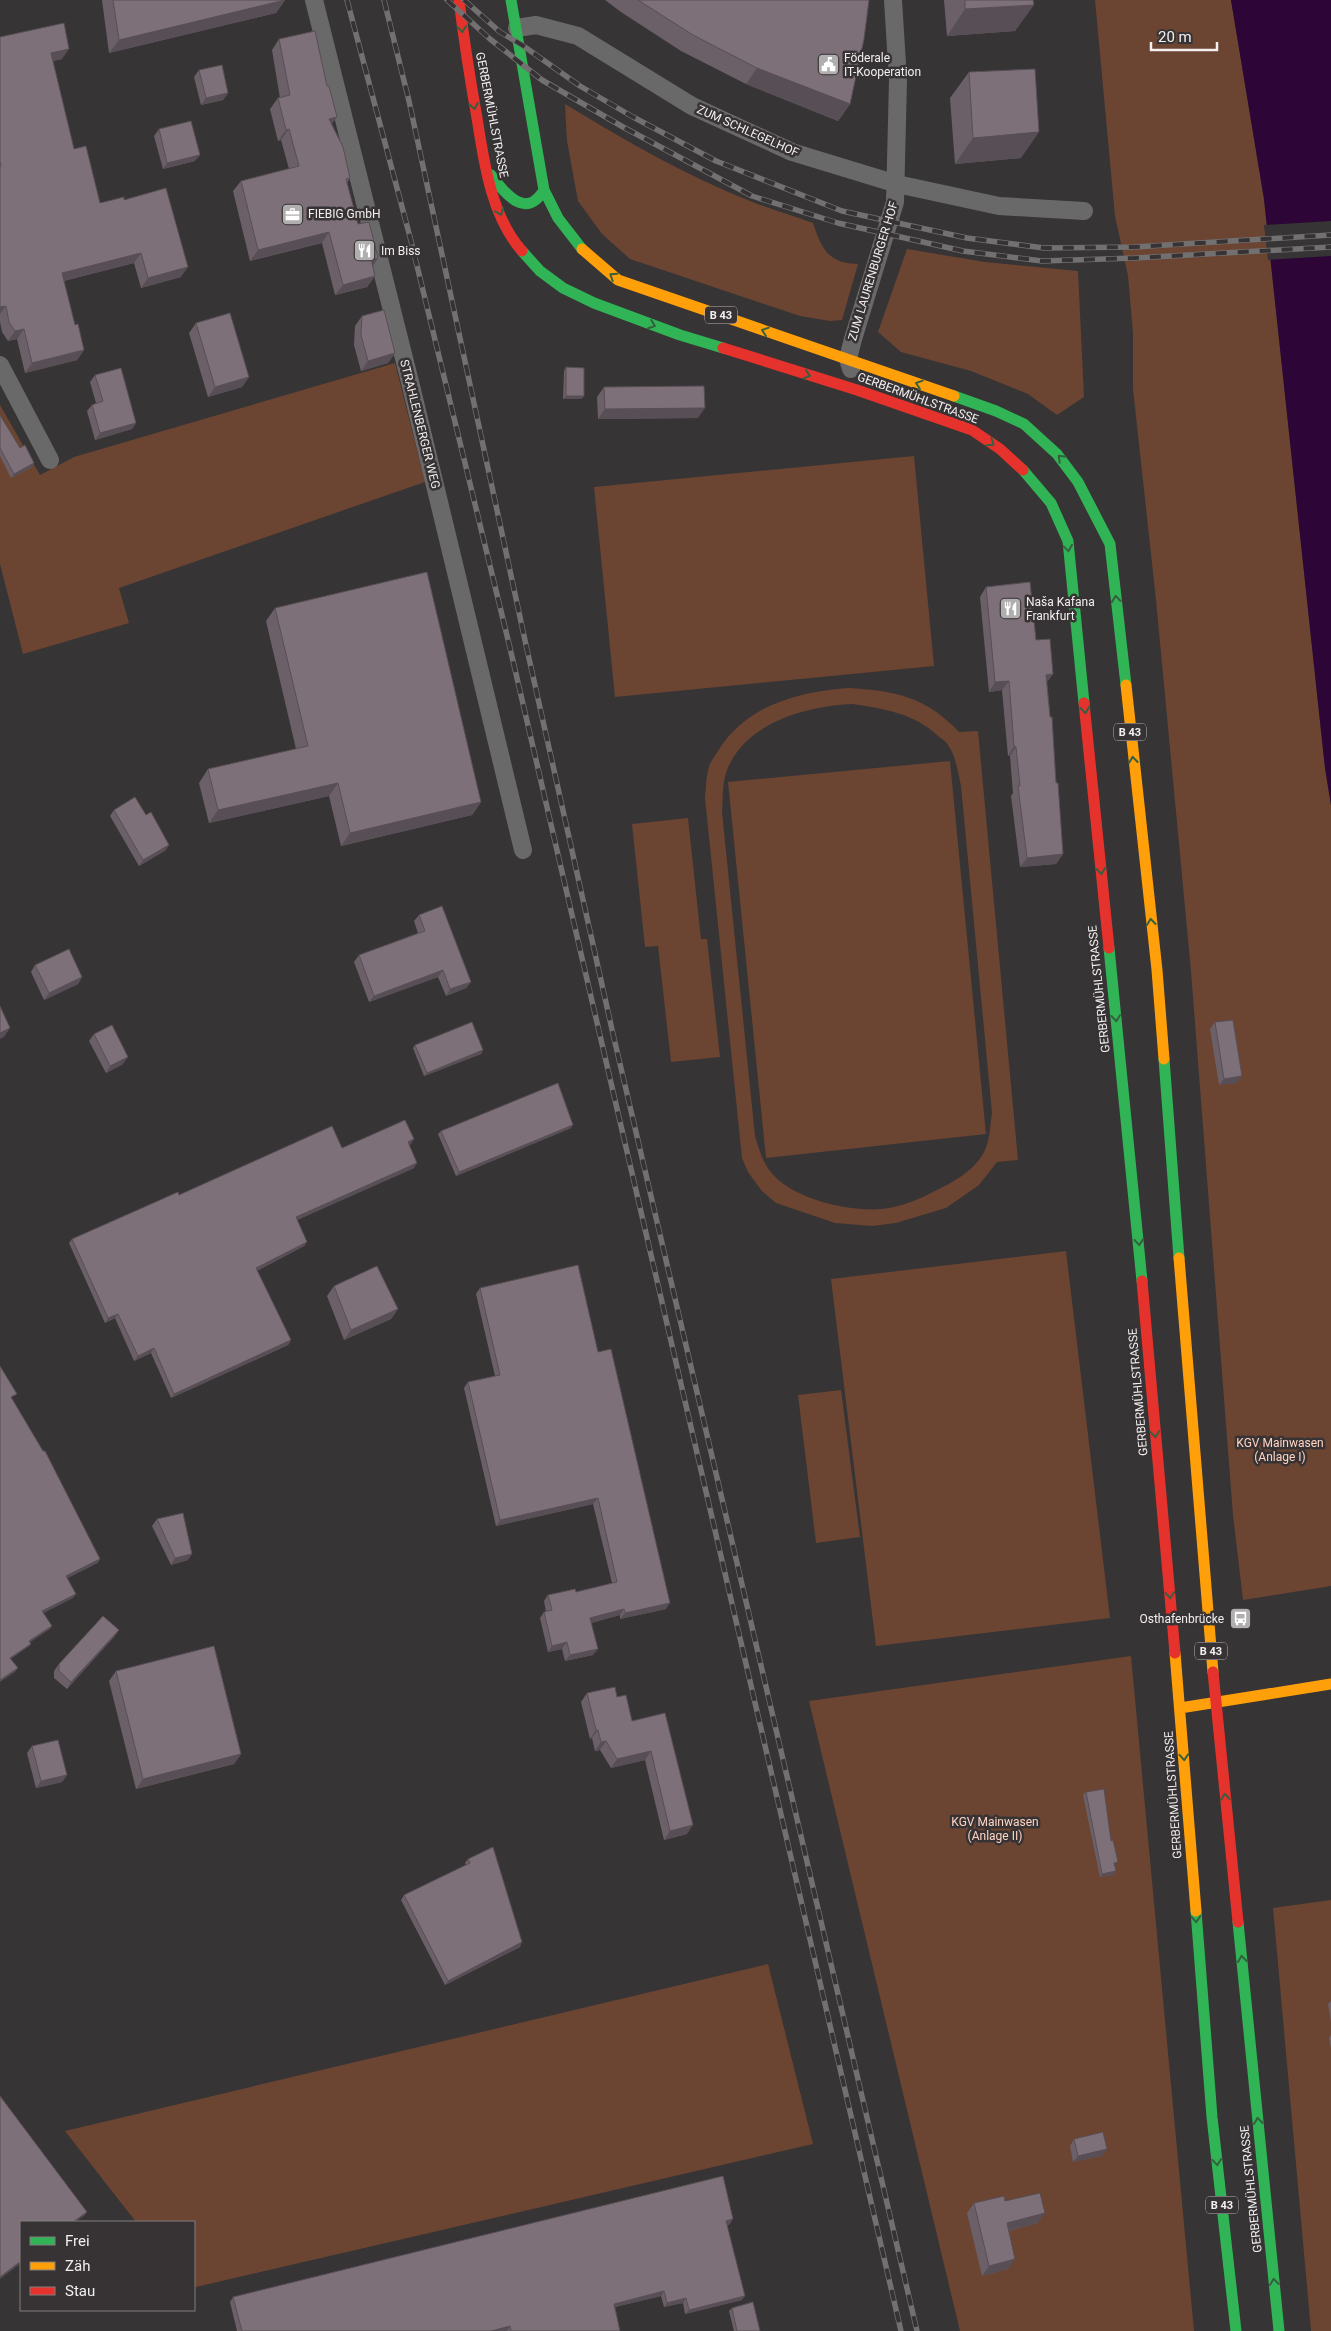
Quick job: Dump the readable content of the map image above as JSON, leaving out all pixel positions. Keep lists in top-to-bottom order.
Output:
{
  "streets": {
    "main road": ["GERBERMÜHLSTRASSE", "B 43"],
    "street": ["ZUM SCHLEGELHOF", "ZUM LAURENBURGER HOF", "STRAHLENBERGER WEG"]
  },
  "crossings": [
    ["GERBERMÜHLSTRASSE", "ZUM SCHLEGELHOF"],
    ["GERBERMÜHLSTRASSE", "ZUM LAURENBURGER HOF"],
    ["ZUM SCHLEGELHOF", "ZUM LAURENBURGER HOF"]
  ],
  "parks": ["KGV Mainwasen (Anlage I)", "KGV Mainwasen (Anlage II)"],
  "places": {
    "public building": ["Föderale IT-Kooperation"],
    "office": ["FIEBIG GmbH"],
    "restaurant": ["Im Biss", "Naša Kafana Frankfurt"],
    "bus stop": ["Osthafenbrücke"]
  },
  "legend": ["Frei", "Zäh", "Stau"],
  "scale_bar": "20 m"
}
